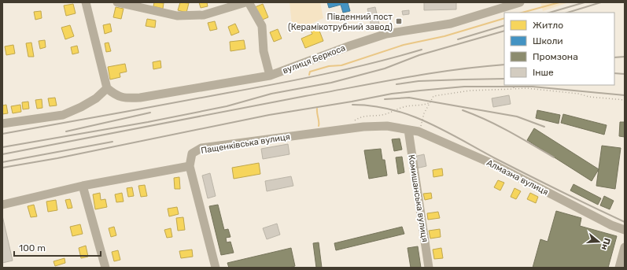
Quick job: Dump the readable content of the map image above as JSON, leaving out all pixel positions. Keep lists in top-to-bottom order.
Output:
{
  "streets": {
    "street": [
      "вулиця Беркоса",
      "Пащенківська вулиця",
      "Алмазна вулиця",
      "Комишанська вулиця"
    ]
  },
  "crossings": [
    ["Пащенківська вулиця", "Алмазна вулиця"],
    ["Пащенківська вулиця", "Комишанська вулиця"],
    ["Алмазна вулиця", "Комишанська вулиця"]
  ],
  "places": {
    "transit": ["Південний пост (Керамікотрубний завод)"]
  },
  "legend": [
    "Житло",
    "Школи",
    "Промзона",
    "Інше"
  ],
  "scale_bar": "100 m",
  "north": "right"
}
